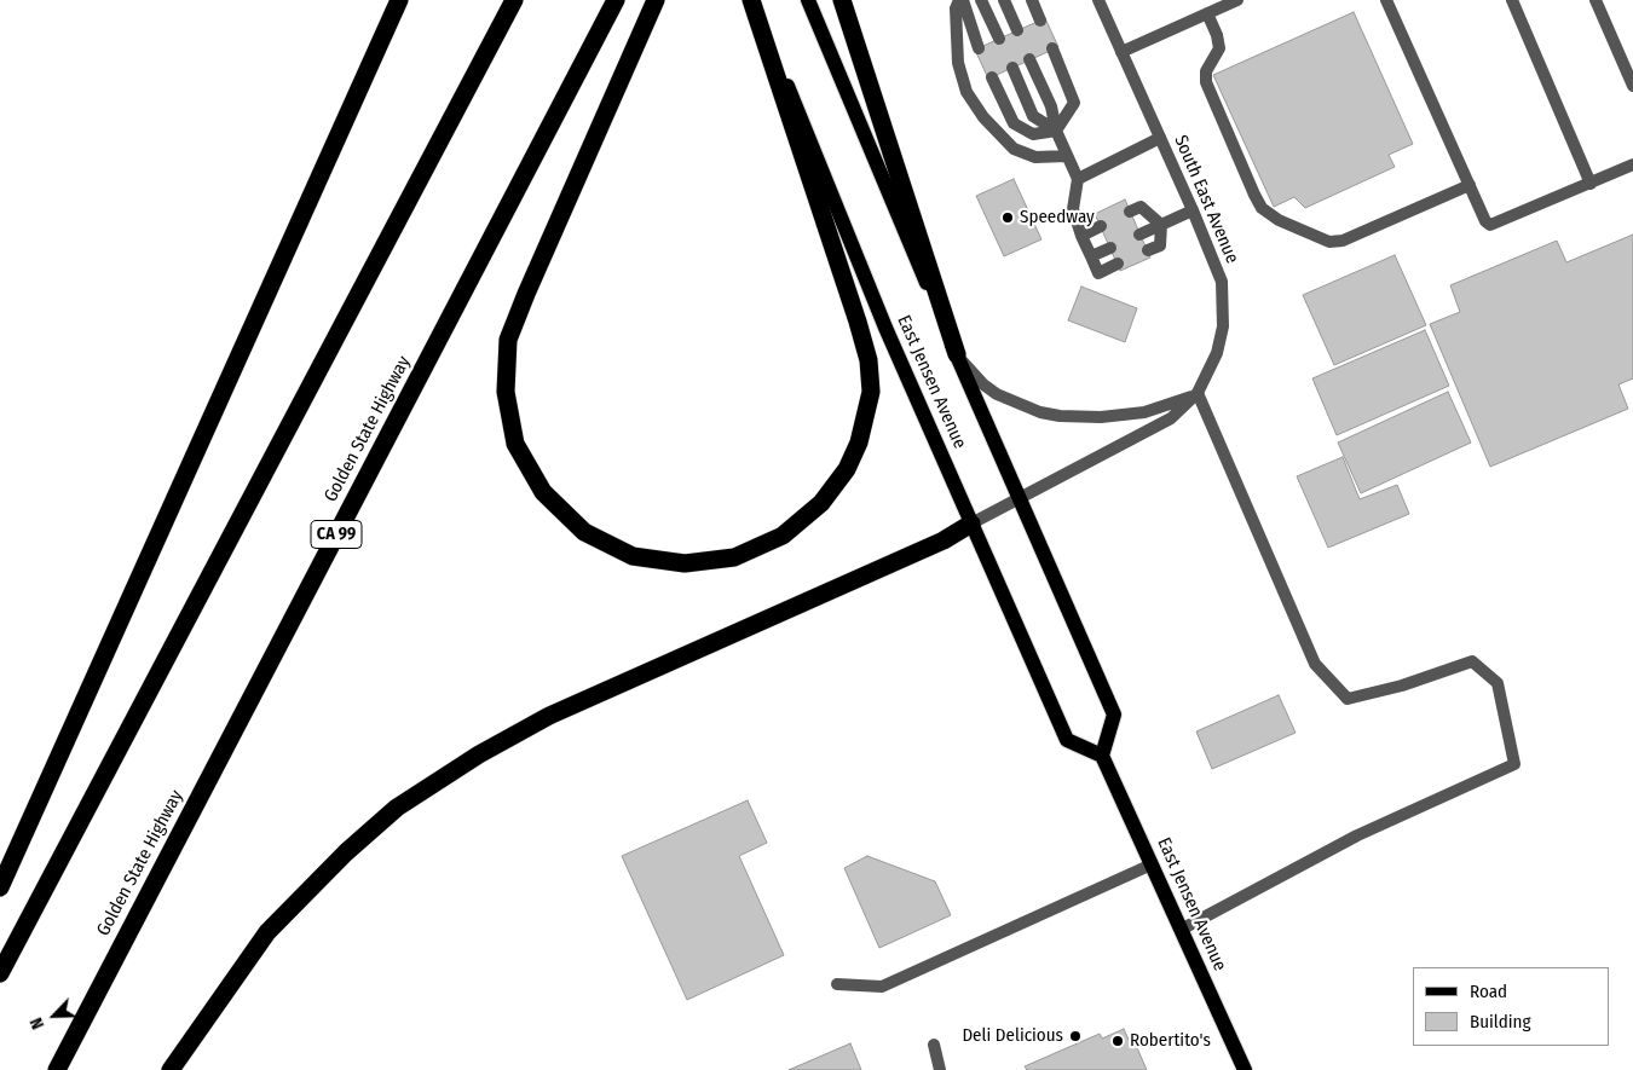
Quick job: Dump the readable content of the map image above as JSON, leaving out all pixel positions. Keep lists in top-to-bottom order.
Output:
{
  "streets": {
    "highway": ["Golden State Highway", "CA 99"],
    "main road": ["East Jensen Avenue"],
    "street": ["South East Avenue"]
  },
  "crossings": [
    ["South East Avenue", "East Jensen Avenue"]
  ],
  "places": ["Speedway", "Deli Delicious", "Robertito's"],
  "legend": ["Road", "Building"],
  "north": "bottom left"
}
